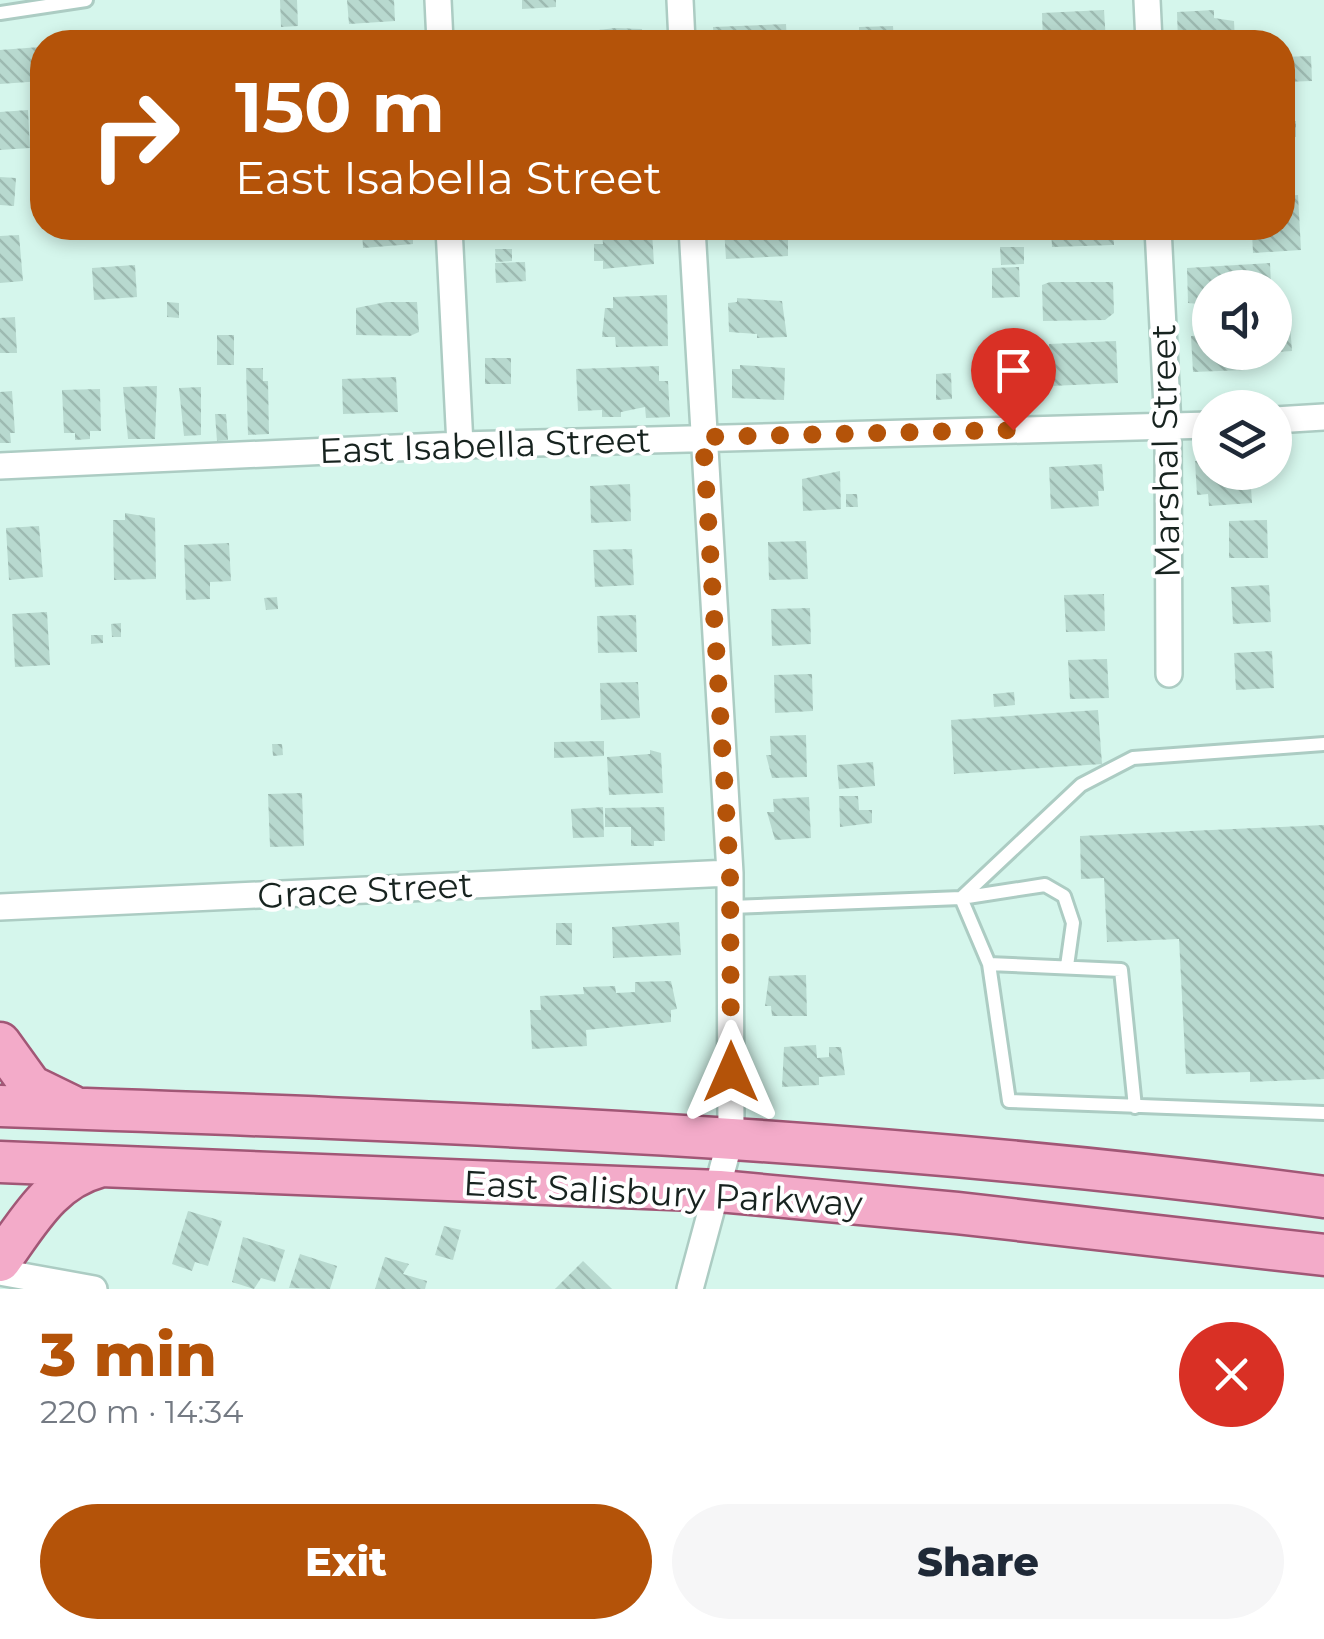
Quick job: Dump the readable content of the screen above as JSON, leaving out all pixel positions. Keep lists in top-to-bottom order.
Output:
{
  "streets": {
    "main road": ["East Salisbury Parkway"],
    "street": ["East Isabella Street", "Marshal Street", "Grace Street"]
  },
  "crossings": [
    ["East Isabella Street", "Marshal Street"]
  ],
  "page": {
    "turn": ["150 m", "East Isabella Street"],
    "heading": ["3 min", "220 m · 14:34"],
    "buttons": ["Exit", "Share"]
  }
}
